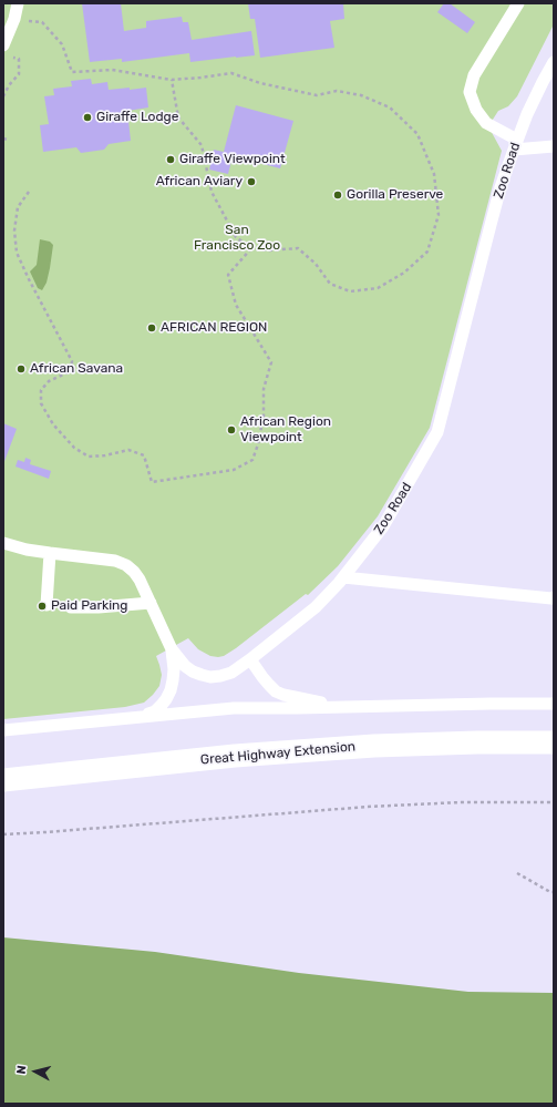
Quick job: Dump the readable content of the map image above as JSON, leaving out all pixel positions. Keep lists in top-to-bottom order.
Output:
{
  "streets": {
    "street": ["Great Highway Extension"],
    "lane": ["Zoo Road"]
  },
  "parks": ["San Francisco Zoo"],
  "places": [
    "Giraffe Lodge",
    "Giraffe Viewpoint",
    "African Aviary",
    "Gorilla Preserve",
    "AFRICAN REGION",
    "African Savana",
    "African Region Viewpoint",
    "Paid Parking"
  ],
  "north": "left"
}
